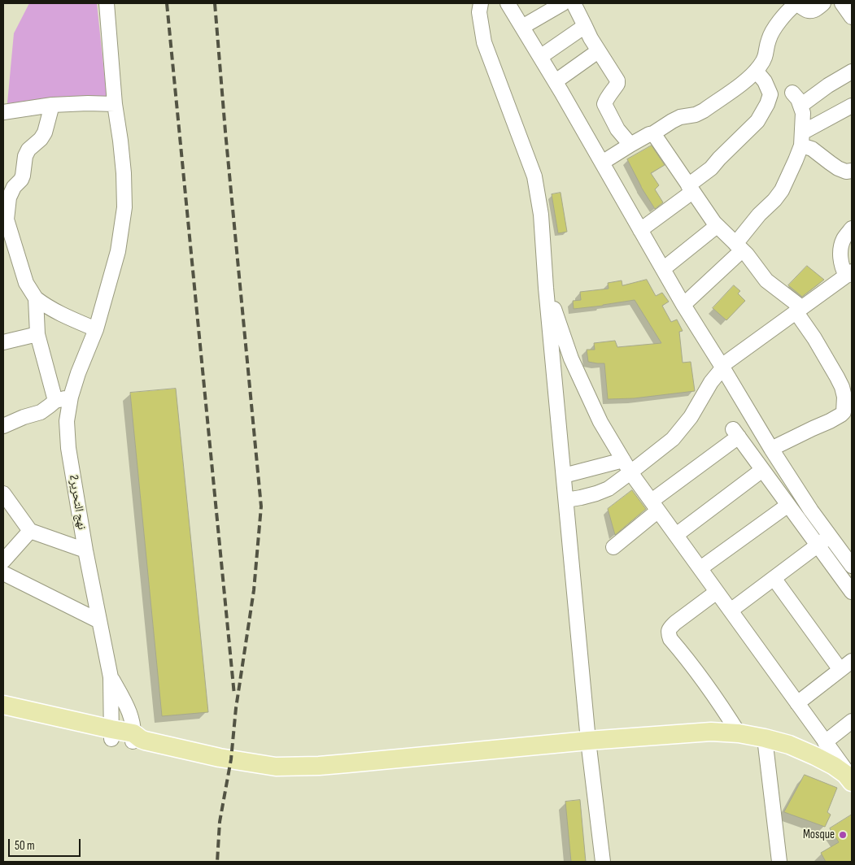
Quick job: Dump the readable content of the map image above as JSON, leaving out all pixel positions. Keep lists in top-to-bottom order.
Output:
{
  "streets": {
    "street": ["نهج التحرير2"]
  },
  "places": ["Mosque"],
  "scale_bar": "50 m"
}
